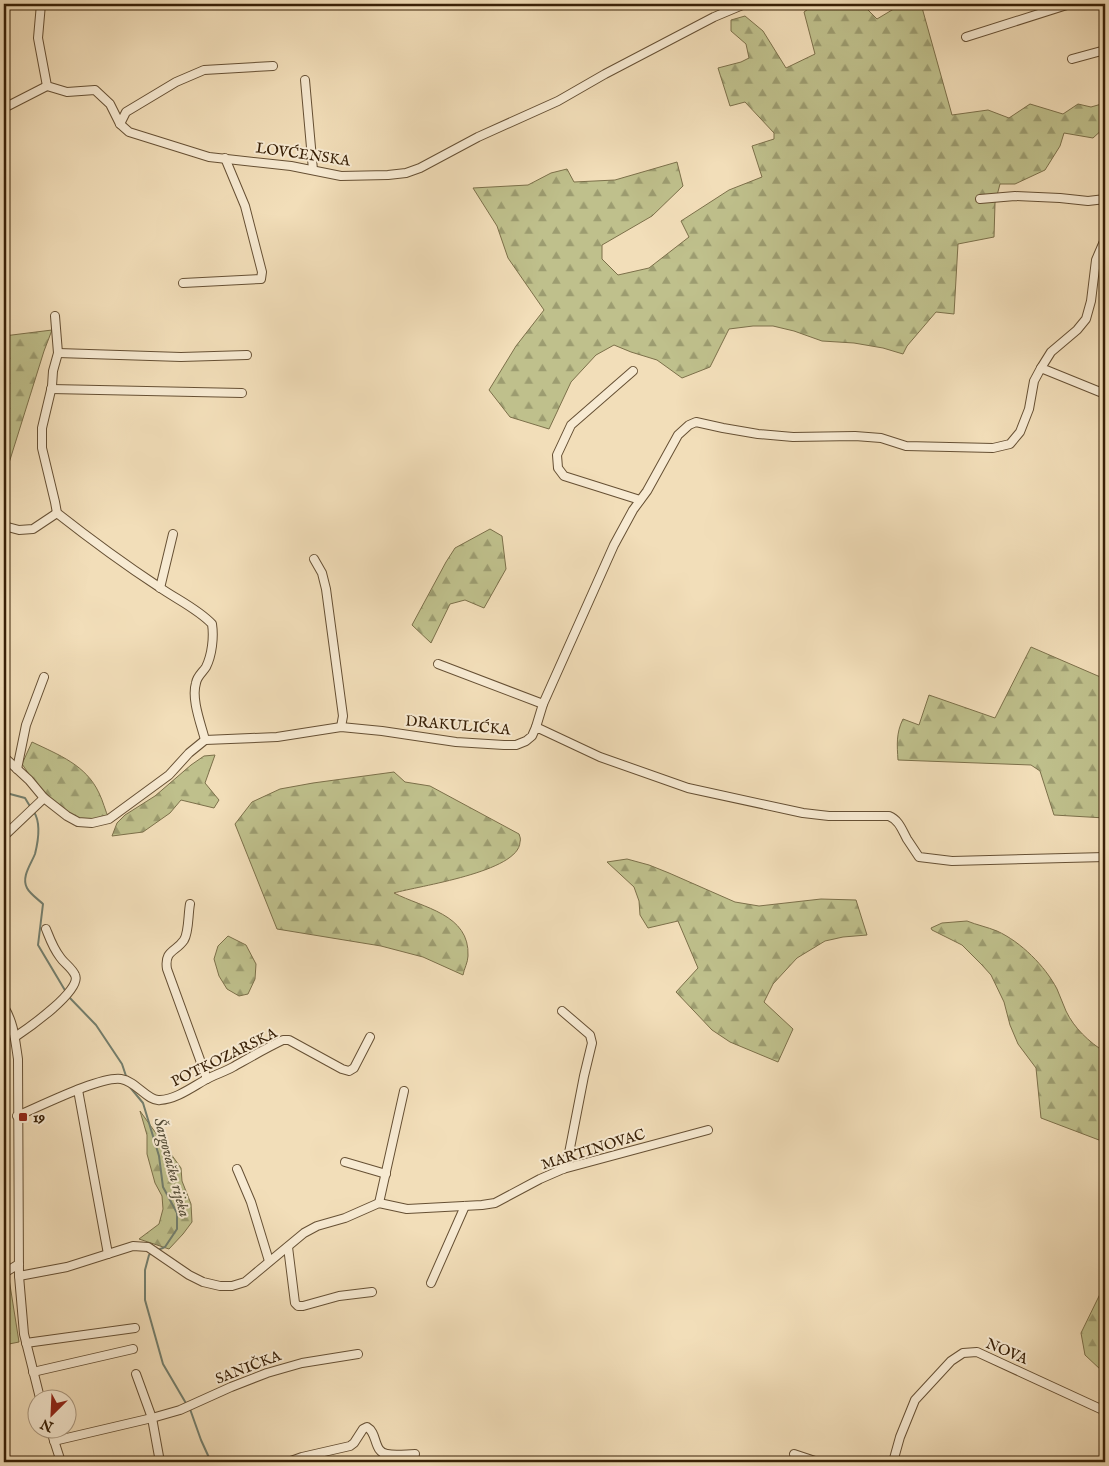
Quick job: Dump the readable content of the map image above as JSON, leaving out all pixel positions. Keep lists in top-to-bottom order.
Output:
{
  "streets": {
    "street": [
      "LOVĆENSKA",
      "DRAKULIĆKA",
      "POTKOZARSKA",
      "MARTINOVAC",
      "NOVA",
      "SANIČKA"
    ]
  },
  "water": ["Šargovačka rijeka"],
  "places": {
    "transit": ["19"]
  },
  "north": "bottom left"
}
